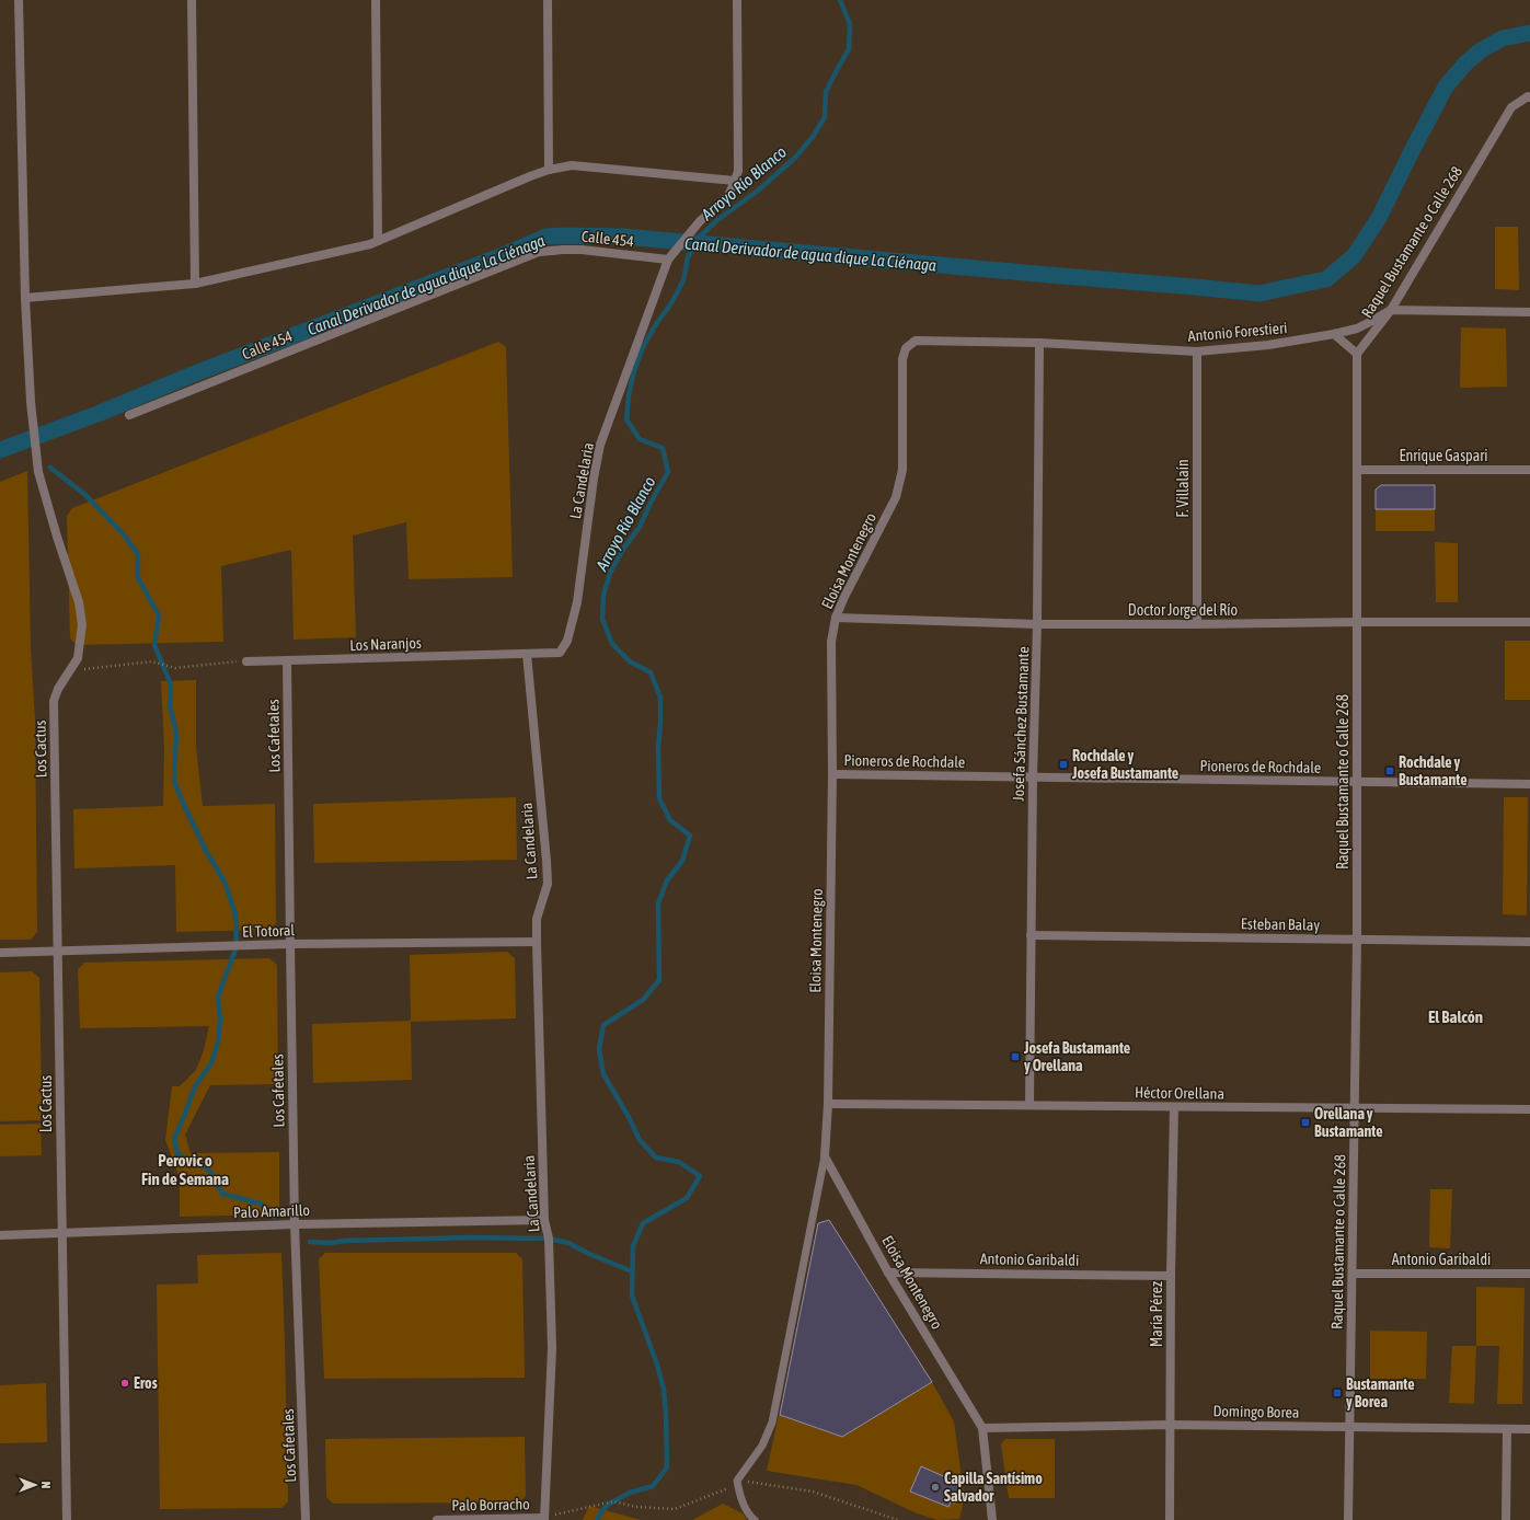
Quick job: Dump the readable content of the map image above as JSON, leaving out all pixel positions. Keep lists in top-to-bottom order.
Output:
{
  "streets": {
    "street": [
      "Calle 454",
      "Raquel Bustamante o Calle 268",
      "Antonio Forestieri",
      "Enrique Gaspari",
      "La Candelaria",
      "F. Villalaín",
      "Eloisa Montenegro",
      "Doctor Jorge del Río",
      "Los Naranjos",
      "Josefa Sánchez Bustamante",
      "Los Cafetales",
      "Los Cactus",
      "Pioneros de Rochdale",
      "Esteban Balay",
      "El Totoral",
      "Héctor Orellana",
      "Palo Amarillo",
      "Antonio Garibaldi",
      "María Pérez",
      "Domingo Borea",
      "Palo Borracho"
    ]
  },
  "crossings": [
    ["Calle 454", "La Candelaria"],
    ["Raquel Bustamante o Calle 268", "Antonio Forestieri"],
    ["Raquel Bustamante o Calle 268", "Enrique Gaspari"],
    ["Raquel Bustamante o Calle 268", "Doctor Jorge del Río"],
    ["Raquel Bustamante o Calle 268", "Pioneros de Rochdale"],
    ["Raquel Bustamante o Calle 268", "Esteban Balay"],
    ["Raquel Bustamante o Calle 268", "Héctor Orellana"],
    ["Raquel Bustamante o Calle 268", "Antonio Garibaldi"],
    ["Raquel Bustamante o Calle 268", "Domingo Borea"],
    ["Antonio Forestieri", "F. Villalaín"],
    ["Antonio Forestieri", "Eloisa Montenegro"],
    ["Antonio Forestieri", "Josefa Sánchez Bustamante"],
    ["La Candelaria", "Los Naranjos"],
    ["La Candelaria", "El Totoral"],
    ["La Candelaria", "Palo Amarillo"],
    ["La Candelaria", "Palo Borracho"],
    ["F. Villalaín", "Doctor Jorge del Río"],
    ["Eloisa Montenegro", "Doctor Jorge del Río"],
    ["Eloisa Montenegro", "Pioneros de Rochdale"],
    ["Eloisa Montenegro", "Héctor Orellana"],
    ["Eloisa Montenegro", "Antonio Garibaldi"],
    ["Eloisa Montenegro", "Domingo Borea"],
    ["Doctor Jorge del Río", "Josefa Sánchez Bustamante"],
    ["Los Naranjos", "Los Cafetales"],
    ["Josefa Sánchez Bustamante", "Pioneros de Rochdale"],
    ["Josefa Sánchez Bustamante", "Esteban Balay"],
    ["Josefa Sánchez Bustamante", "Héctor Orellana"],
    ["Los Cafetales", "El Totoral"],
    ["Los Cafetales", "Palo Amarillo"],
    ["Los Cactus", "El Totoral"],
    ["Los Cactus", "Palo Amarillo"],
    ["Héctor Orellana", "María Pérez"],
    ["Antonio Garibaldi", "María Pérez"],
    ["María Pérez", "Domingo Borea"]
  ],
  "districts": ["El Balcón", "Perovic o Fin de Semana"],
  "water": ["Arroyo Río Blanco", "Canal Derivador de agua dique La Ciénaga"],
  "places": {
    "transit": [
      "Rochdale y Josefa Bustamante",
      "Rochdale y Bustamante",
      "Josefa Bustamante y Orellana",
      "Orellana y Bustamante",
      "Bustamante y Borea"
    ],
    "other": ["Eros", "Capilla Santísimo Salvador"]
  },
  "north": "right"
}
